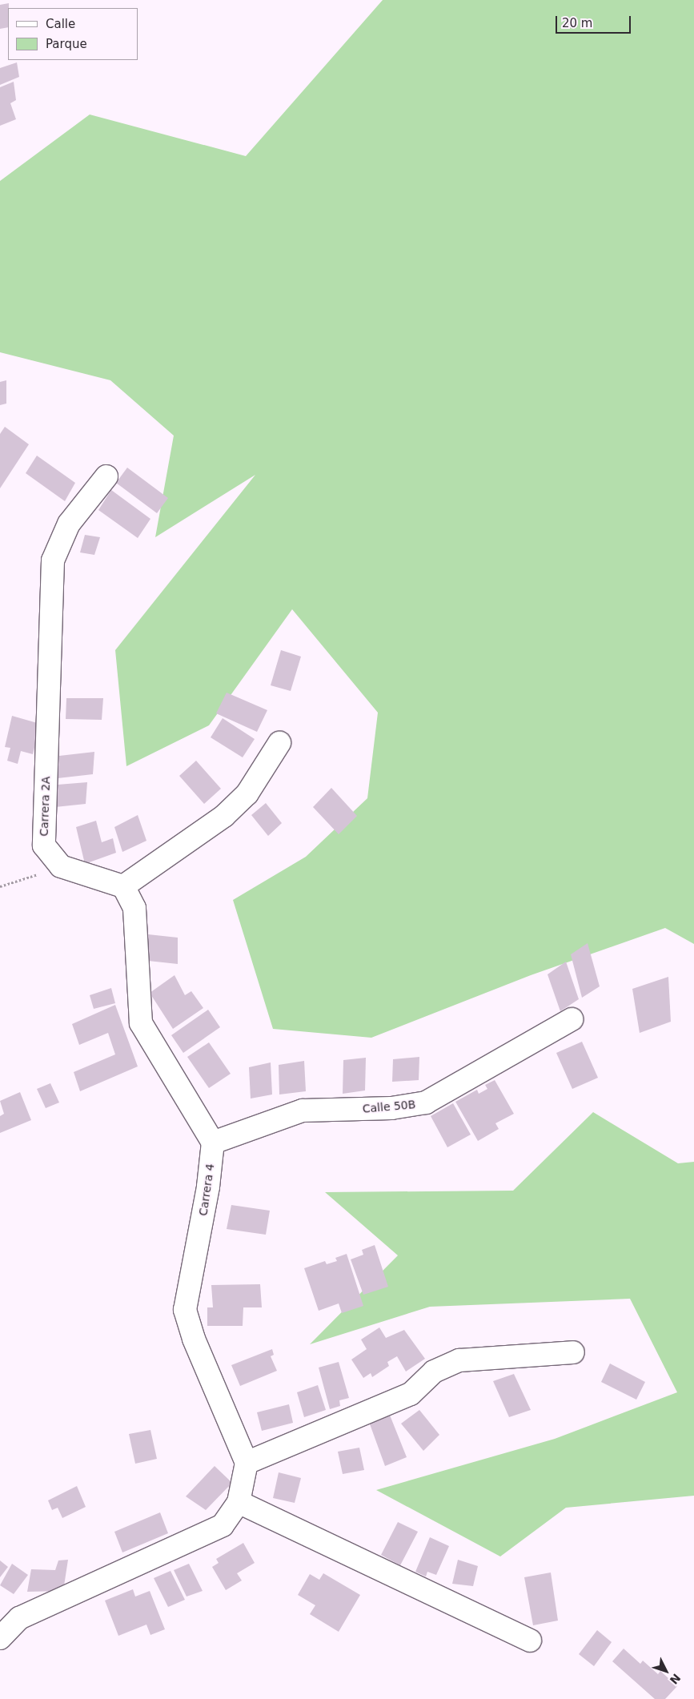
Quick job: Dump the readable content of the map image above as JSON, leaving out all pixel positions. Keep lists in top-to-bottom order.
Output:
{
  "streets": {
    "street": ["Carrera 2A", "Calle 50B", "Carrera 4"]
  },
  "crossings": [
    ["Calle 50B", "Carrera 4"]
  ],
  "legend": ["Calle", "Parque"],
  "scale_bar": "20 m",
  "north": "bottom right"
}
